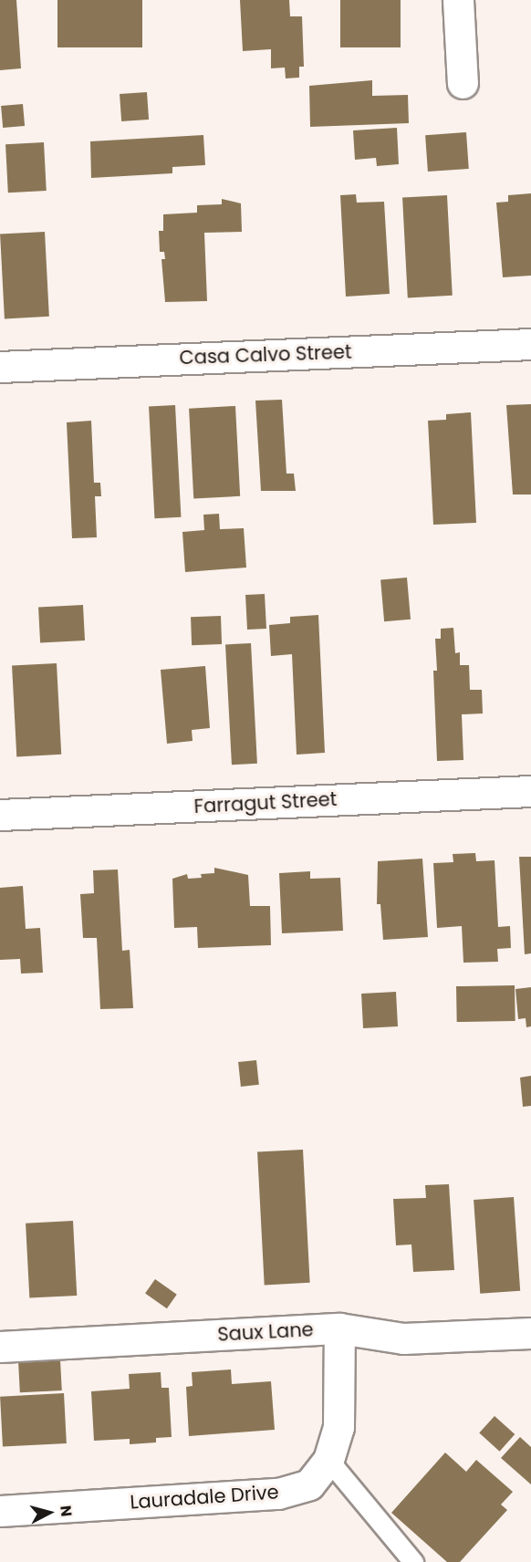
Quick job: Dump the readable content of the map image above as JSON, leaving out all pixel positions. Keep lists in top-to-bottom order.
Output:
{
  "streets": {
    "street": [
      "Casa Calvo Street",
      "Farragut Street",
      "Saux Lane",
      "Lauradale Drive"
    ]
  },
  "crossings": [
    ["Saux Lane", "Lauradale Drive"]
  ],
  "north": "right"
}
